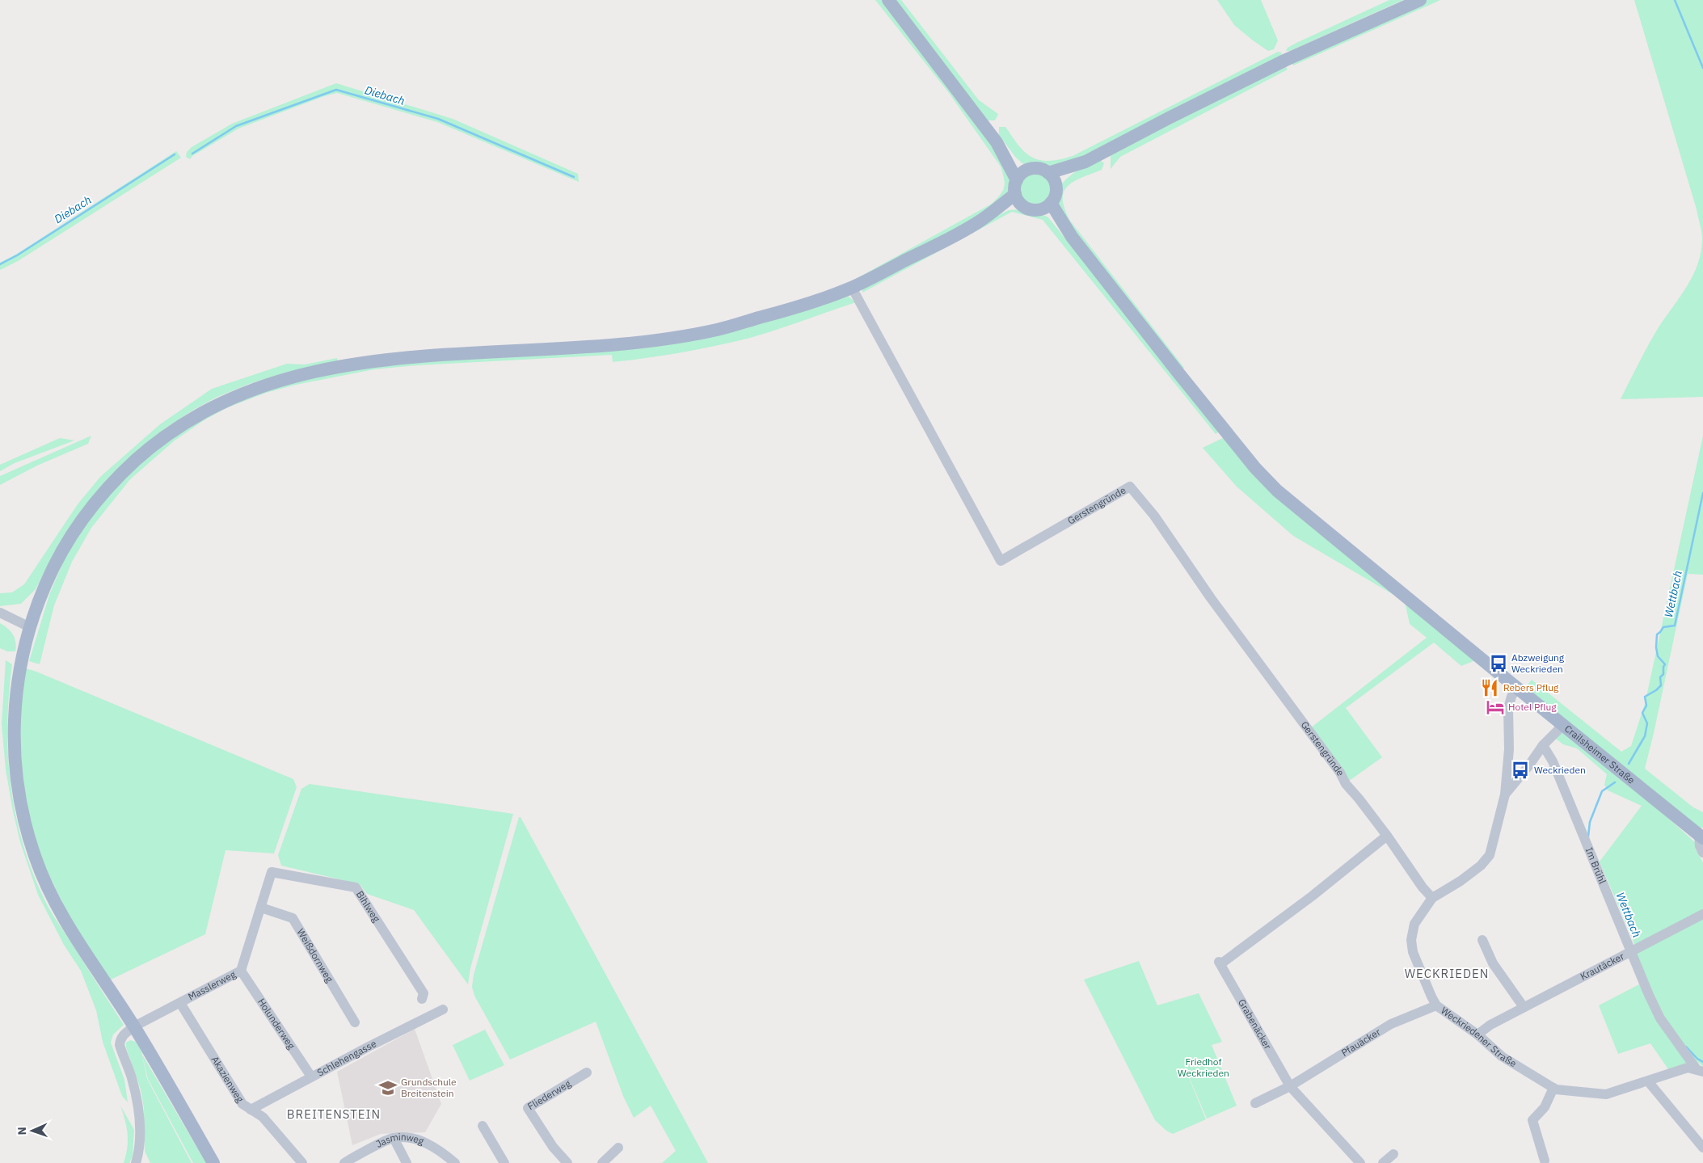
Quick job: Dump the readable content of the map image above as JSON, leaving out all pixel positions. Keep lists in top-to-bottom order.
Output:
{
  "streets": {
    "main road": ["Crailsheimer Straße"],
    "street": [
      "Gerstengründe",
      "Im Brühl",
      "Bihlweg",
      "Weißdornweg",
      "Krautäcker",
      "Masslerweg",
      "Holunderweg",
      "Grabenäcker",
      "Weckriedener Straße",
      "Pfauäcker",
      "Schlehengasse",
      "Akazienweg",
      "Fliederweg",
      "Jasminweg"
    ]
  },
  "crossings": [
    ["Gerstengründe", "Grabenäcker"],
    ["Gerstengründe", "Weckriedener Straße"],
    ["Crailsheimer Straße", "Weckriedener Straße"],
    ["Im Brühl", "Krautäcker"],
    ["Im Brühl", "Weckriedener Straße"],
    ["Bihlweg", "Masslerweg"],
    ["Weißdornweg", "Masslerweg"],
    ["Krautäcker", "Weckriedener Straße"],
    ["Masslerweg", "Holunderweg"],
    ["Masslerweg", "Akazienweg"],
    ["Holunderweg", "Schlehengasse"],
    ["Grabenäcker", "Pfauäcker"],
    ["Weckriedener Straße", "Pfauäcker"],
    ["Schlehengasse", "Akazienweg"]
  ],
  "districts": ["WECKRIEDEN", "BREITENSTEIN"],
  "water": ["Diebach", "Wettbach"],
  "parks": ["Friedhof Weckrieden"],
  "places": {
    "bus stop": ["Abzweigung Weckrieden", "Weckrieden"],
    "restaurant": ["Rebers Pflug"],
    "hotel": ["Hotel Pflug"],
    "school or university": ["Grundschule Breitenstein"]
  },
  "north": "left"
}
